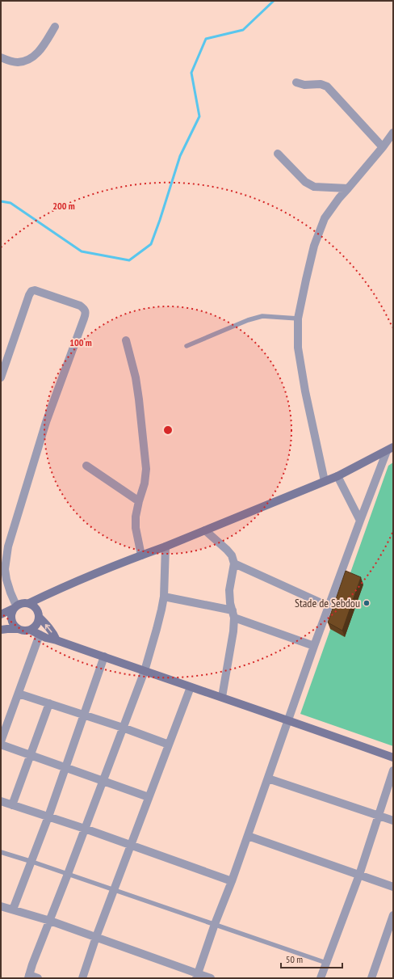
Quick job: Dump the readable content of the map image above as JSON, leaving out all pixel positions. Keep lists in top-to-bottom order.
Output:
{
  "places": ["Stade de Sebdou"],
  "scale_bar": "50 m",
  "rings": ["200 m", "100 m"]
}
